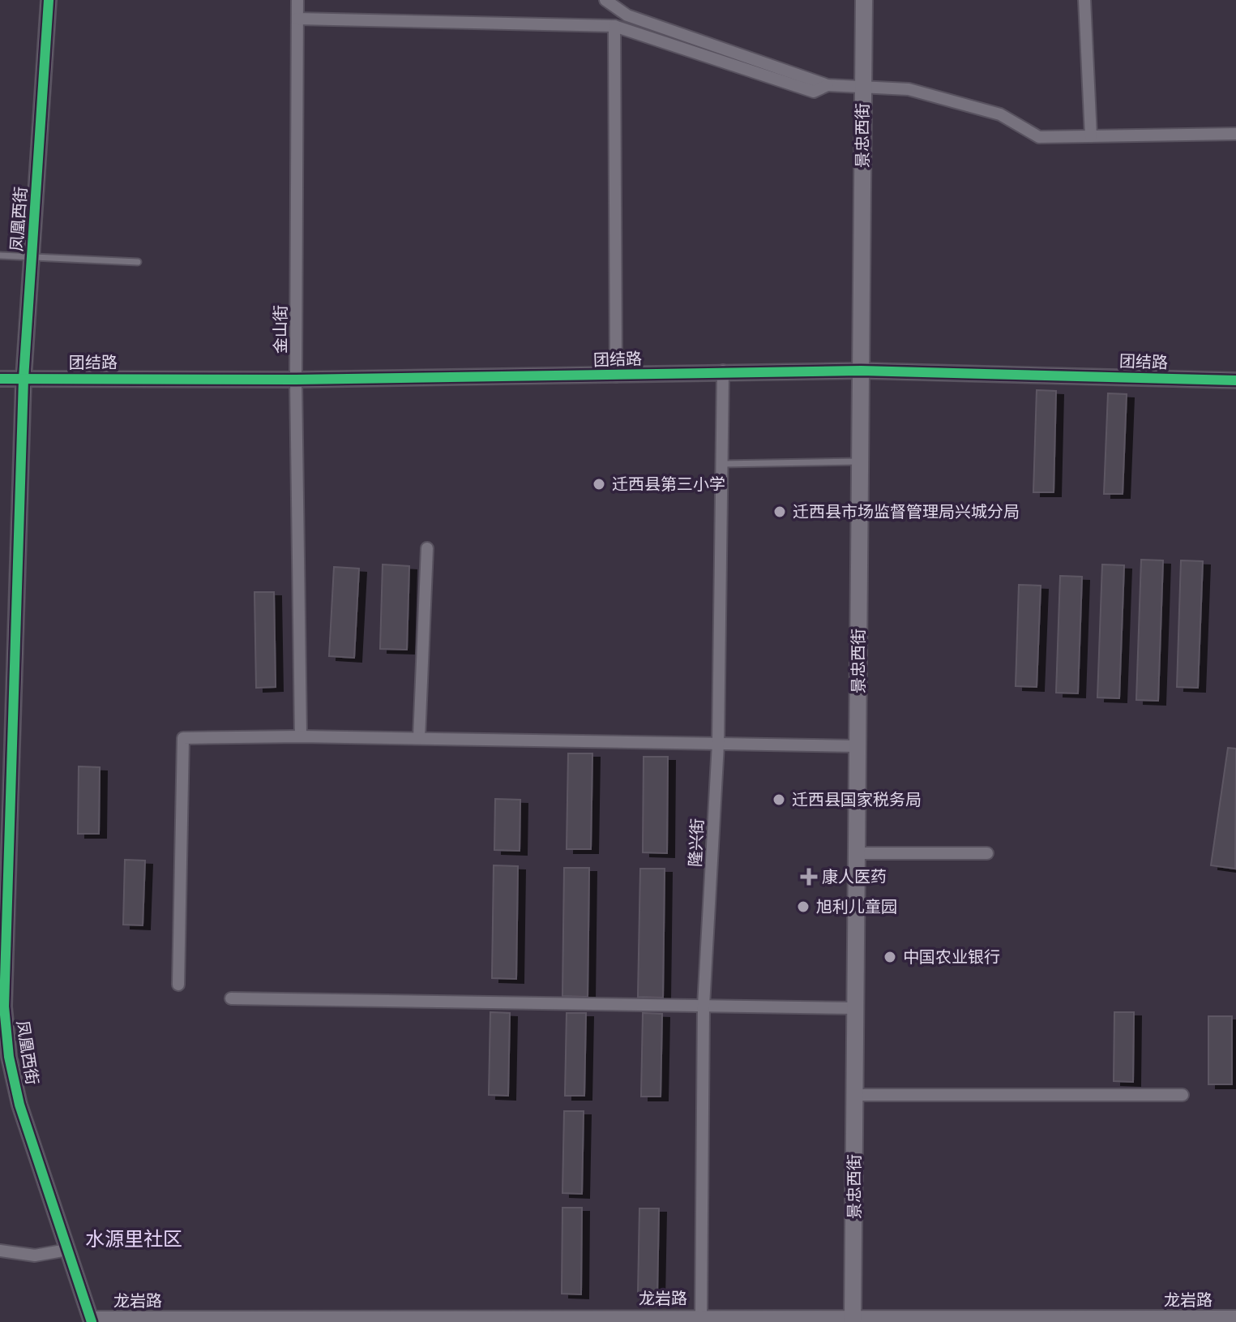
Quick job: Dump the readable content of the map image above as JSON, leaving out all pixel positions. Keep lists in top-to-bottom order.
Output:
{
  "streets": {
    "main road": ["景忠西街"],
    "street": [
      "凤凰西街",
      "金山街",
      "团结路",
      "隆兴街",
      "龙岩路"
    ]
  },
  "crossings": [
    ["景忠西街", "团结路"],
    ["景忠西街", "龙岩路"],
    ["凤凰西街", "团结路"],
    ["凤凰西街", "龙岩路"],
    ["金山街", "团结路"],
    ["团结路", "隆兴街"],
    ["隆兴街", "龙岩路"]
  ],
  "districts": ["水源里社区"],
  "places": {
    "other": [
      "迁西县第三小学",
      "迁西县市场监督管理局兴城分局",
      "迁西县国家税务局",
      "旭利儿童园",
      "中国农业银行"
    ],
    "health": ["康人医药"]
  }
}
